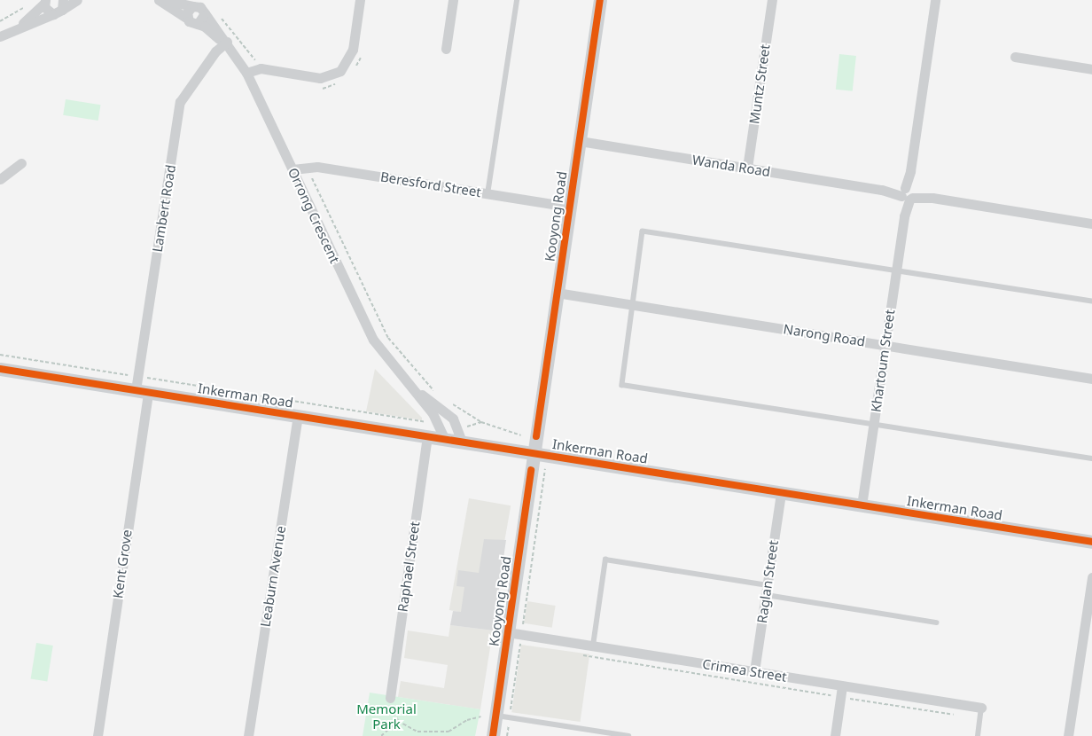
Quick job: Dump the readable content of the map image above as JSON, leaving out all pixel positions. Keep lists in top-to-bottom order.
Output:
{
  "streets": {
    "street": [
      "Muntz Street",
      "Wanda Road",
      "Beresford Street",
      "Lambert Road",
      "Orrong Crescent",
      "Kooyong Road",
      "Narong Road",
      "Khartoum Street",
      "Inkerman Road",
      "Kent Grove",
      "Raphael Street",
      "Leaburn Avenue",
      "Raglan Street",
      "Crimea Street"
    ]
  },
  "crossings": [
    ["Muntz Street", "Wanda Road"],
    ["Wanda Road", "Kooyong Road"],
    ["Wanda Road", "Khartoum Street"],
    ["Beresford Street", "Orrong Crescent"],
    ["Beresford Street", "Kooyong Road"],
    ["Lambert Road", "Orrong Crescent"],
    ["Lambert Road", "Inkerman Road"],
    ["Lambert Road", "Kent Grove"],
    ["Orrong Crescent", "Inkerman Road"],
    ["Kooyong Road", "Narong Road"],
    ["Kooyong Road", "Inkerman Road"],
    ["Kooyong Road", "Crimea Street"],
    ["Narong Road", "Khartoum Street"],
    ["Khartoum Street", "Inkerman Road"],
    ["Inkerman Road", "Kent Grove"],
    ["Inkerman Road", "Raphael Street"],
    ["Inkerman Road", "Leaburn Avenue"],
    ["Inkerman Road", "Raglan Street"],
    ["Raglan Street", "Crimea Street"]
  ],
  "parks": ["Memorial Park"]
}
